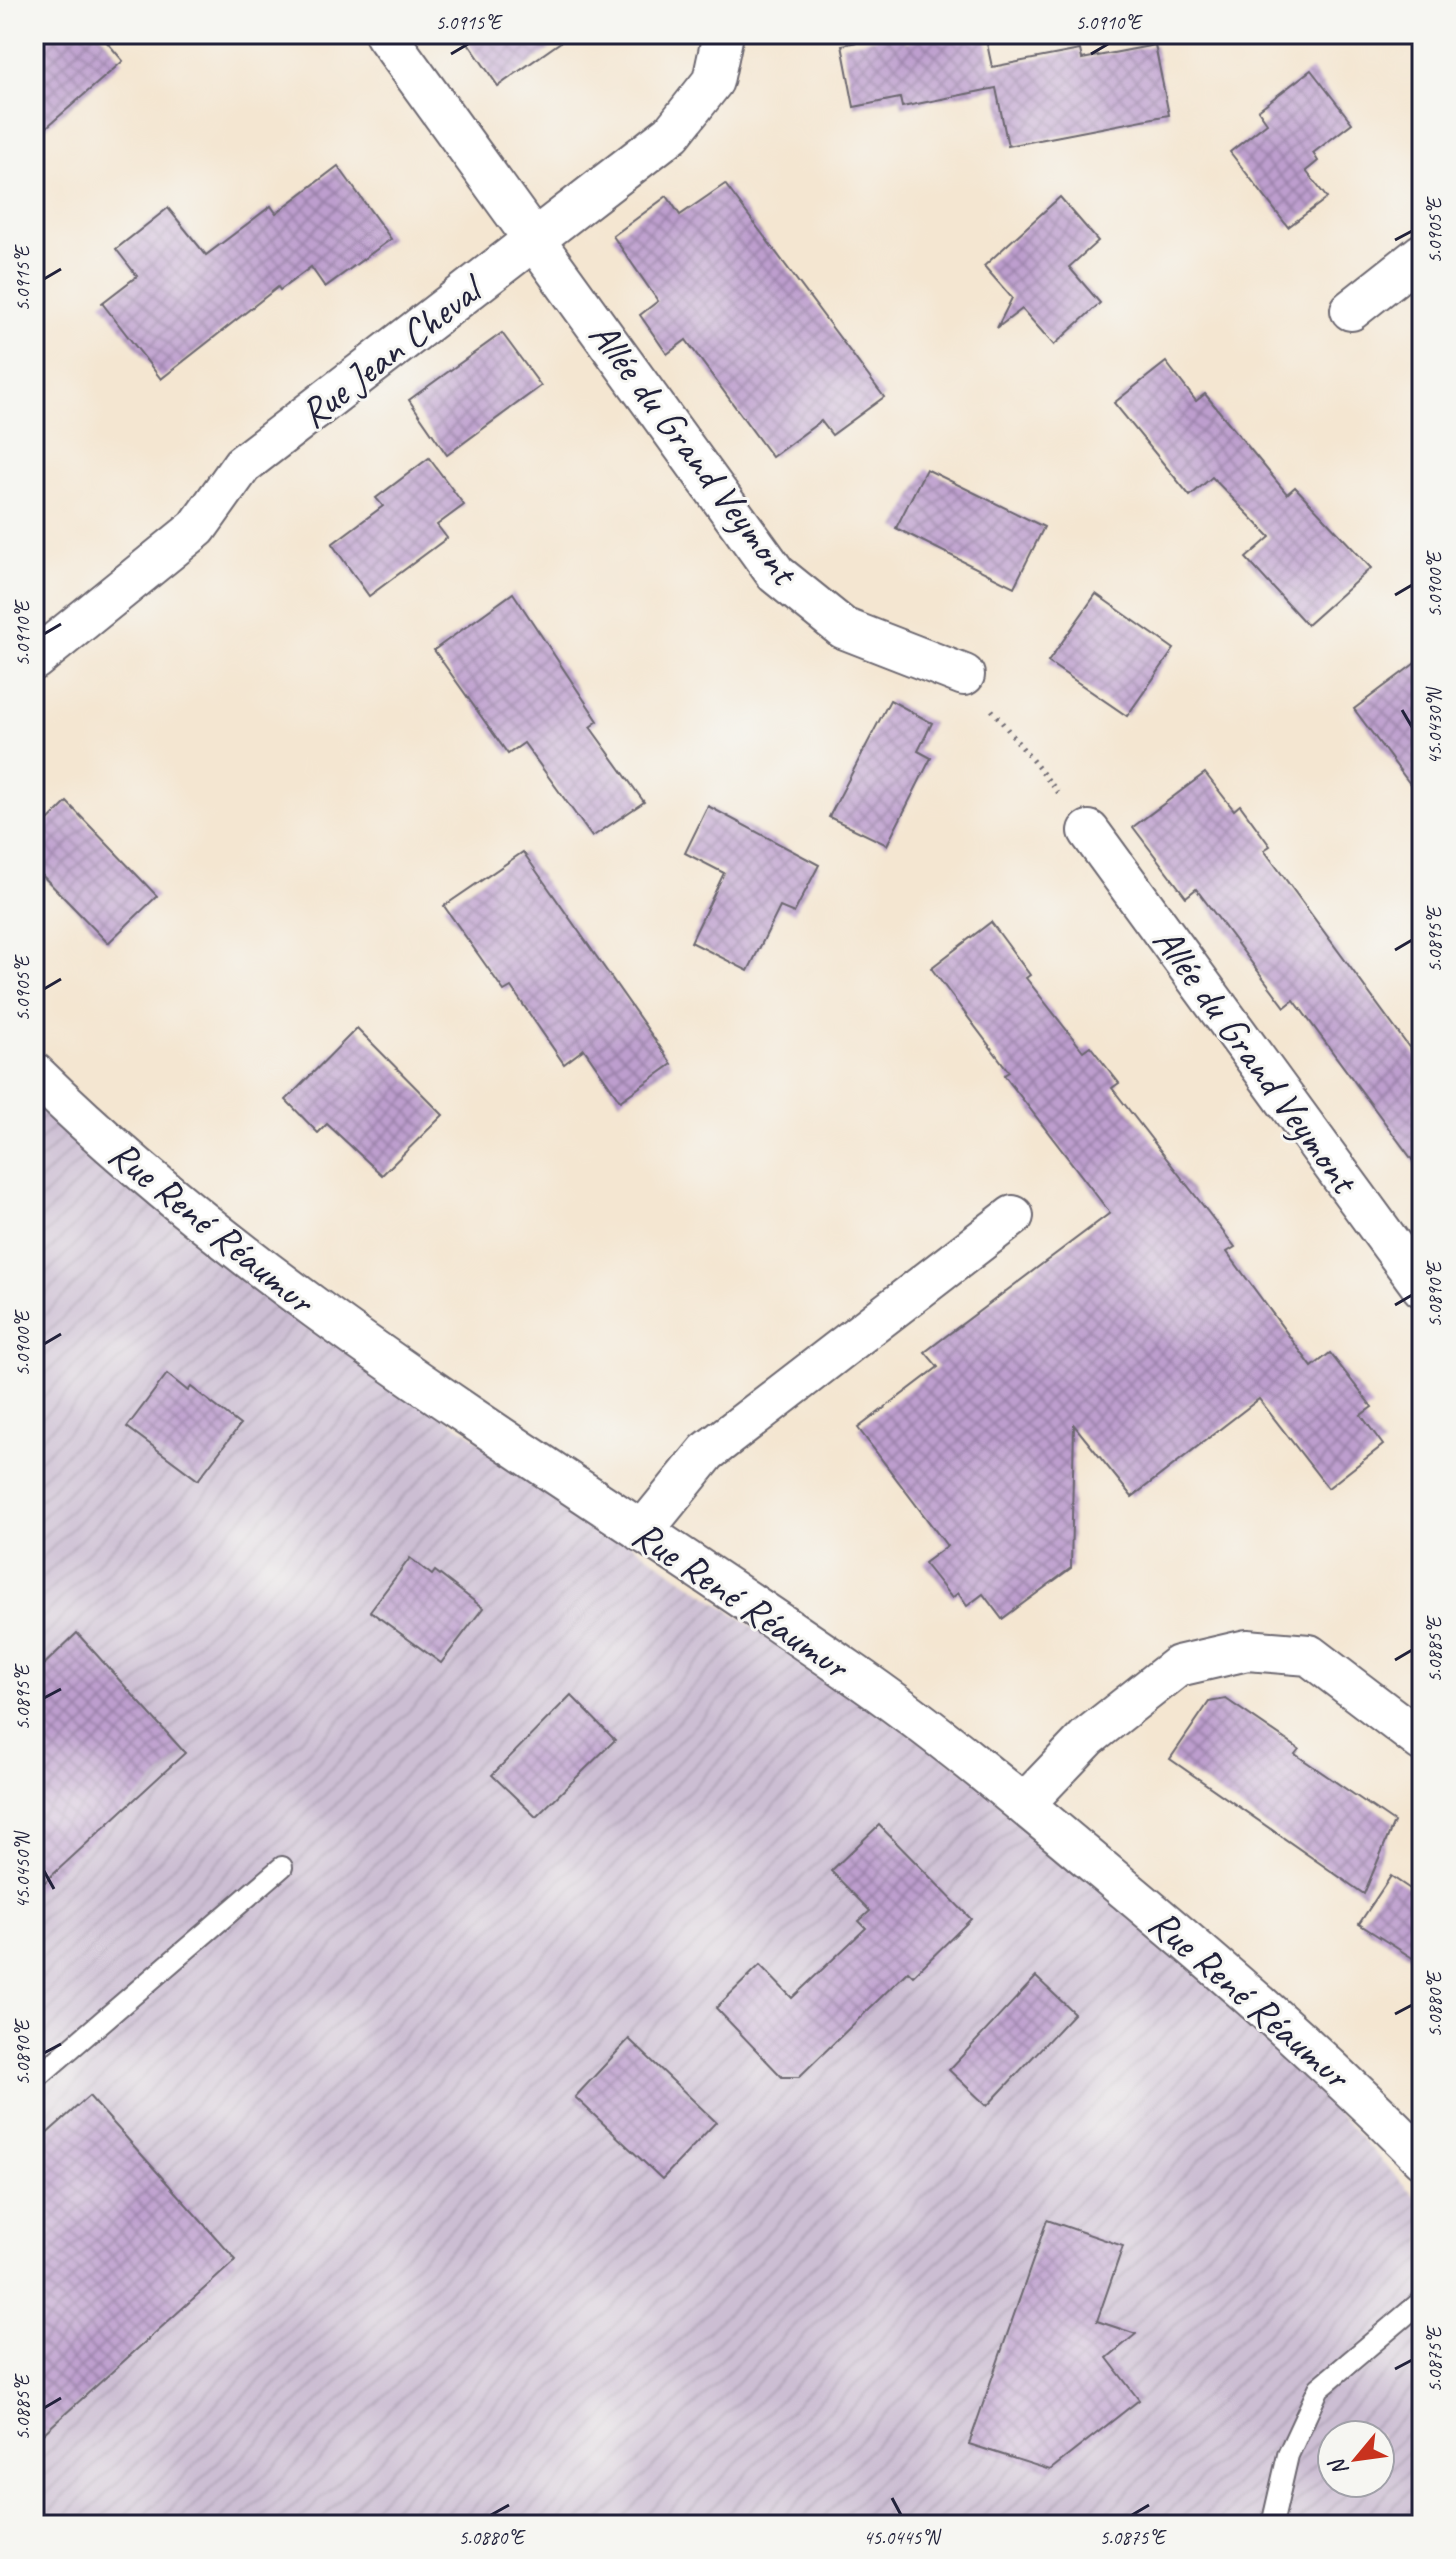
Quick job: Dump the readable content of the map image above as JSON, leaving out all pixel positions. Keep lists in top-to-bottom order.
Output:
{
  "streets": {
    "street": ["Rue Jean Cheval", "Allée du Grand Veymont", "Rue René Réaumur"]
  },
  "crossings": [
    ["Rue Jean Cheval", "Allée du Grand Veymont"]
  ],
  "north": "bottom left",
  "coordinates": [
    "5.0915°E",
    "5.0910°E",
    "5.0905°E",
    "5.0900°E",
    "45.0430°N",
    "5.0895°E",
    "5.0890°E",
    "5.0885°E",
    "45.0450°N",
    "5.0880°E",
    "5.0875°E",
    "45.0445°N"
  ]
}
